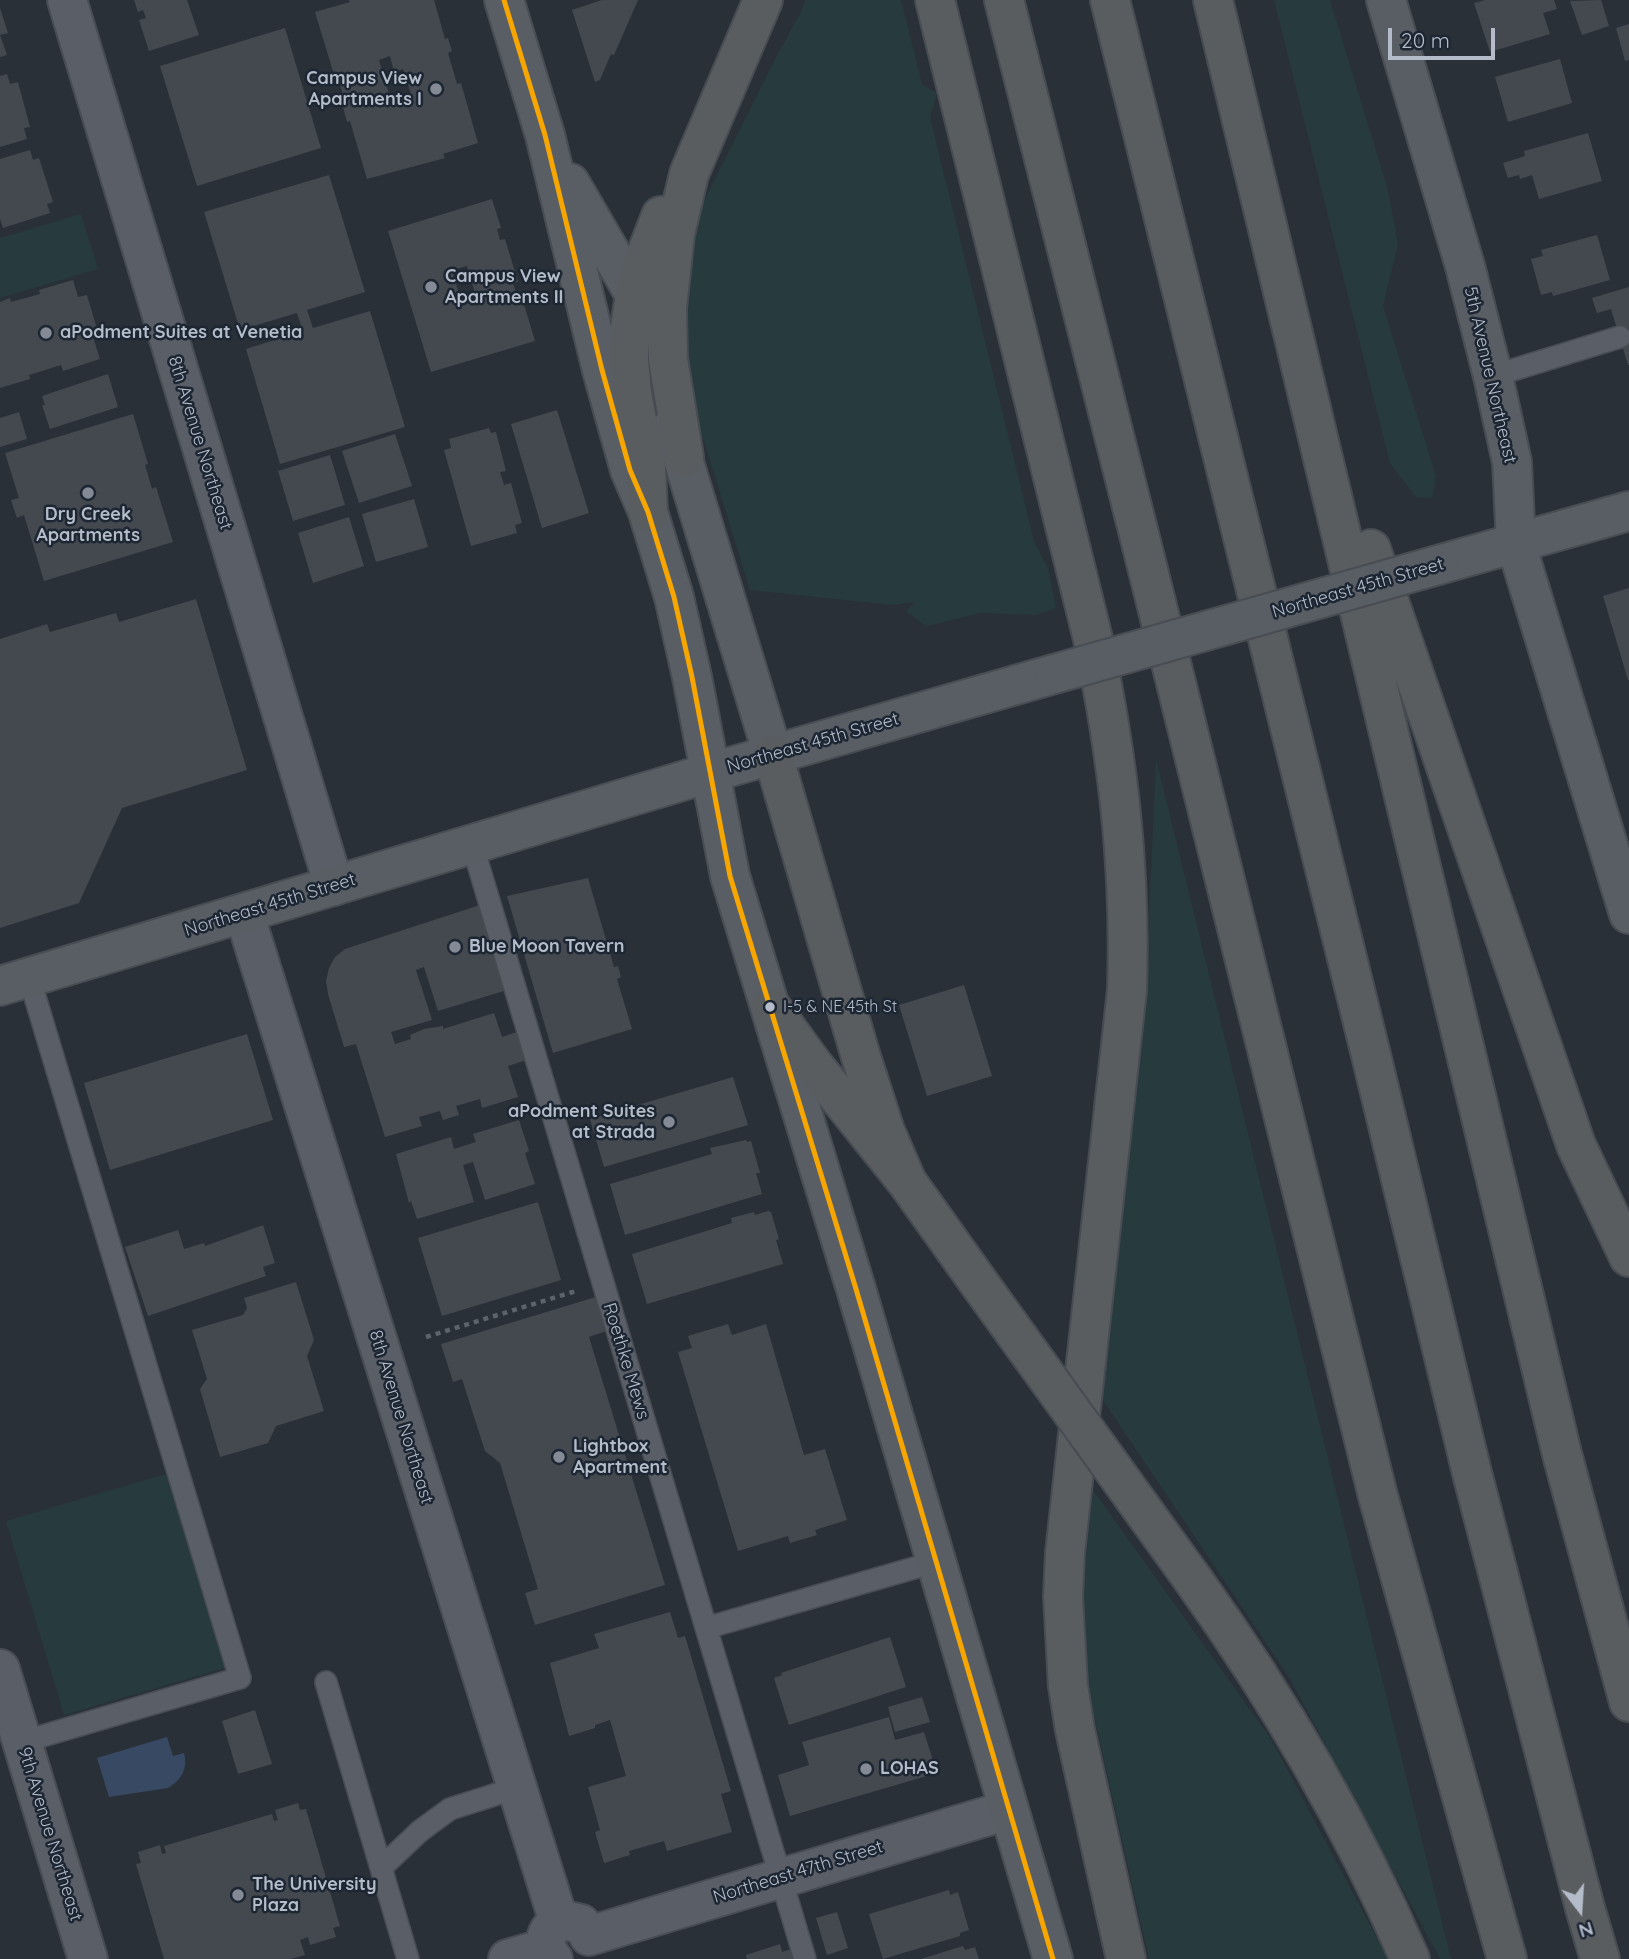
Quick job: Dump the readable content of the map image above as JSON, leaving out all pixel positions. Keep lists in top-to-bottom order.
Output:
{
  "streets": {
    "main road": ["5th Avenue Northeast", "Northeast 45th Street"],
    "street": ["8th Avenue Northeast", "9th Avenue Northeast", "Northeast 47th Street"],
    "lane": ["Roethke Mews"]
  },
  "crossings": [
    ["5th Avenue Northeast", "Northeast 45th Street"],
    ["8th Avenue Northeast", "Northeast 45th Street"],
    ["8th Avenue Northeast", "Northeast 47th Street"],
    ["Northeast 45th Street", "Roethke Mews"],
    ["Roethke Mews", "Northeast 47th Street"]
  ],
  "places": [
    "Campus View Apartments I",
    "Campus View Apartments II",
    "aPodment Suites at Venetia",
    "Dry Creek Apartments",
    "Blue Moon Tavern",
    "I-5 & NE 45th St",
    "aPodment Suites at Strada",
    "Lightbox Apartment",
    "LOHAS",
    "The University Plaza"
  ],
  "scale_bar": "20 m",
  "north": "bottom"
}
